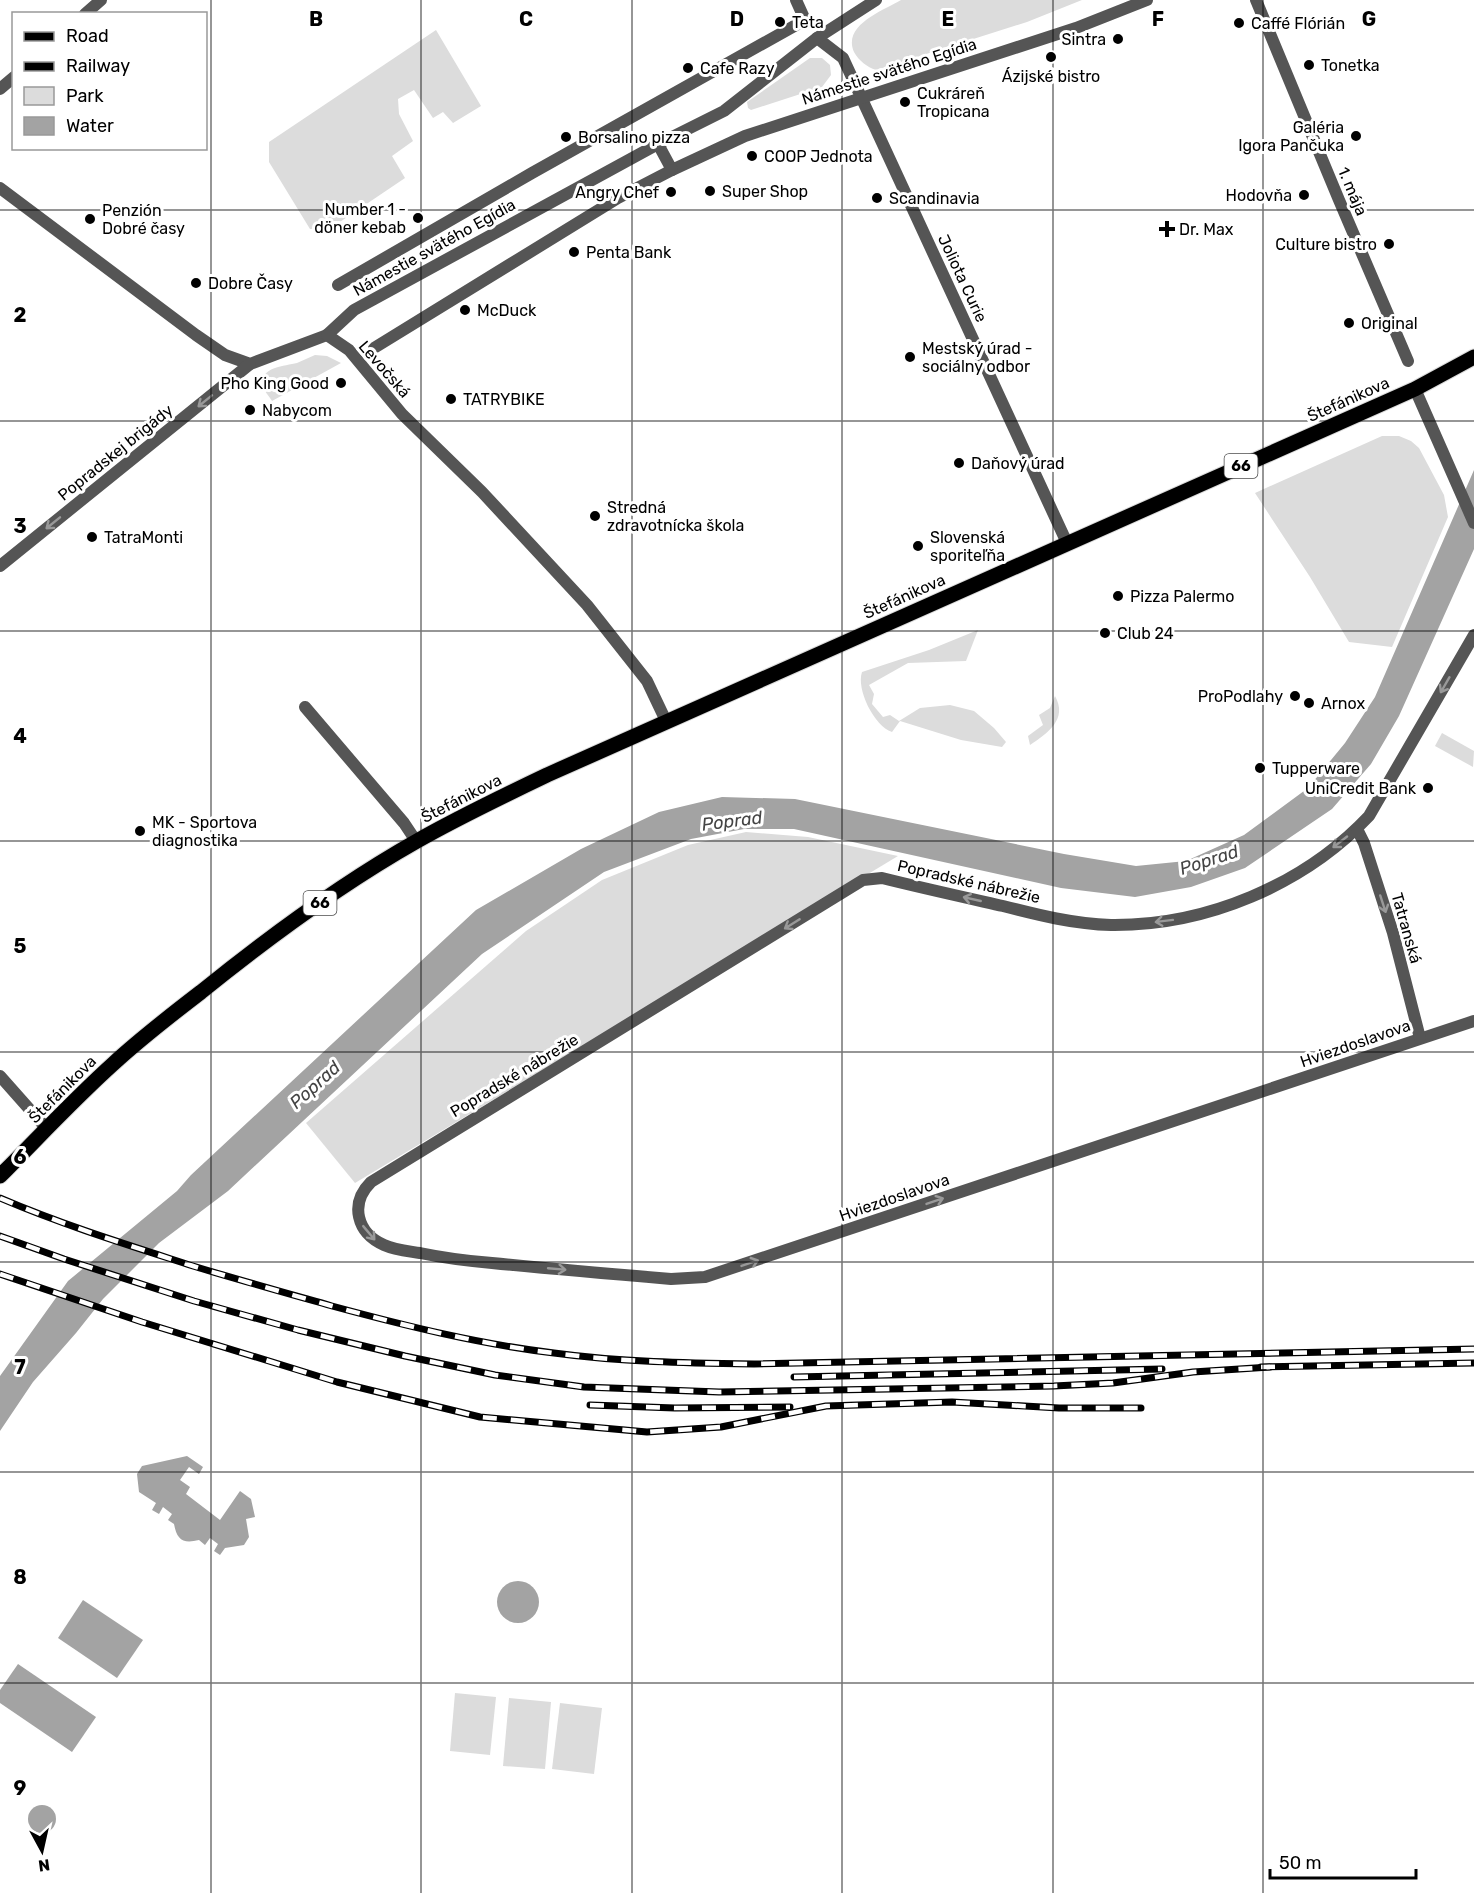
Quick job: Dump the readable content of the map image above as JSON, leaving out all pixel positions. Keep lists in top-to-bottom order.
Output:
{
  "streets": {
    "main road": ["Štefánikova", "66"],
    "street": [
      "Námestie svätého Egídia",
      "1. mája",
      "Joliota Curie",
      "Levočská",
      "Popradskej brigády",
      "Popradské nábrežie",
      "Tatranská",
      "Hviezdoslavova"
    ]
  },
  "crossings": [
    ["Námestie svätého Egídia", "Joliota Curie"],
    ["Námestie svätého Egídia", "Levočská"],
    ["Joliota Curie", "Štefánikova"],
    ["Levočská", "Štefánikova"],
    ["Popradské nábrežie", "Tatranská"],
    ["Popradské nábrežie", "Hviezdoslavova"],
    ["Tatranská", "Hviezdoslavova"]
  ],
  "one_way": [
    "Popradskej brigády",
    "Popradské nábrežie",
    "Tatranská",
    "Hviezdoslavova"
  ],
  "water": ["Poprad"],
  "places": {
    "other": [
      "Teta",
      "Caffé Flórián",
      "Sintra",
      "Ázijské bistro",
      "Tonetka",
      "Cafe Razy",
      "Cukráreň Tropicana",
      "Galéria Igora Pančuka",
      "Borsalino pizza",
      "COOP Jednota",
      "Super Shop",
      "Angry Chef",
      "Hodovňa",
      "Scandinavia",
      "Number 1 - döner kebab",
      "Penzión Dobré časy",
      "Culture bistro",
      "Penta Bank",
      "Dobre Časy",
      "McDuck",
      "Original",
      "Mestský úrad - sociálny odbor",
      "Pho King Good",
      "TATRYBIKE",
      "Nabycom",
      "Daňový úrad",
      "Stredná zdravotnícka škola",
      "TatraMonti",
      "Slovenská sporiteľňa",
      "Pizza Palermo",
      "Club 24",
      "ProPodlahy",
      "Arnox",
      "Tupperware",
      "UniCredit Bank",
      "MK - Sportova diagnostika"
    ],
    "health": ["Dr. Max"]
  },
  "legend": [
    "Road",
    "Railway",
    "Park",
    "Water"
  ],
  "scale_bar": "50 m",
  "north": "bottom",
  "grid": {
    "columns": [
      "B",
      "C",
      "D",
      "E",
      "F",
      "G"
    ],
    "rows": [
      "2",
      "3",
      "4",
      "5",
      "6",
      "7",
      "8",
      "9"
    ]
  }
}
